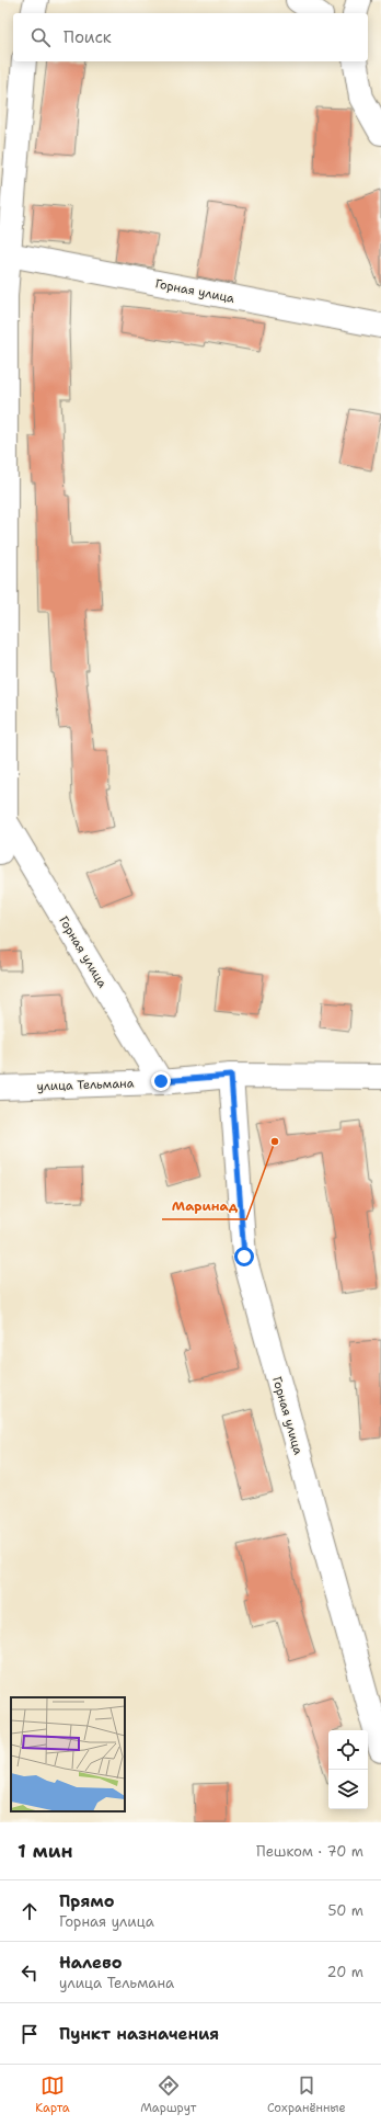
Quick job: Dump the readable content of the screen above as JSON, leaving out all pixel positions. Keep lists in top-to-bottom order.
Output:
{
  "streets": {
    "street": ["Горная улица", "улица Тельмана"]
  },
  "crossings": [
    ["Горная улица", "улица Тельмана"]
  ],
  "places": ["Маринад"],
  "page": {
    "search": "Поиск",
    "heading": ["1 мин", "Пешком · 70 m"],
    "list": [
      ["Прямо", "Горная улица", "50 m"],
      ["Налево", "улица Тельмана", "20 m"],
      "Пункт назначения"
    ],
    "nav": ["Карта", "Маршрут", "Сохранённые"]
  }
}
